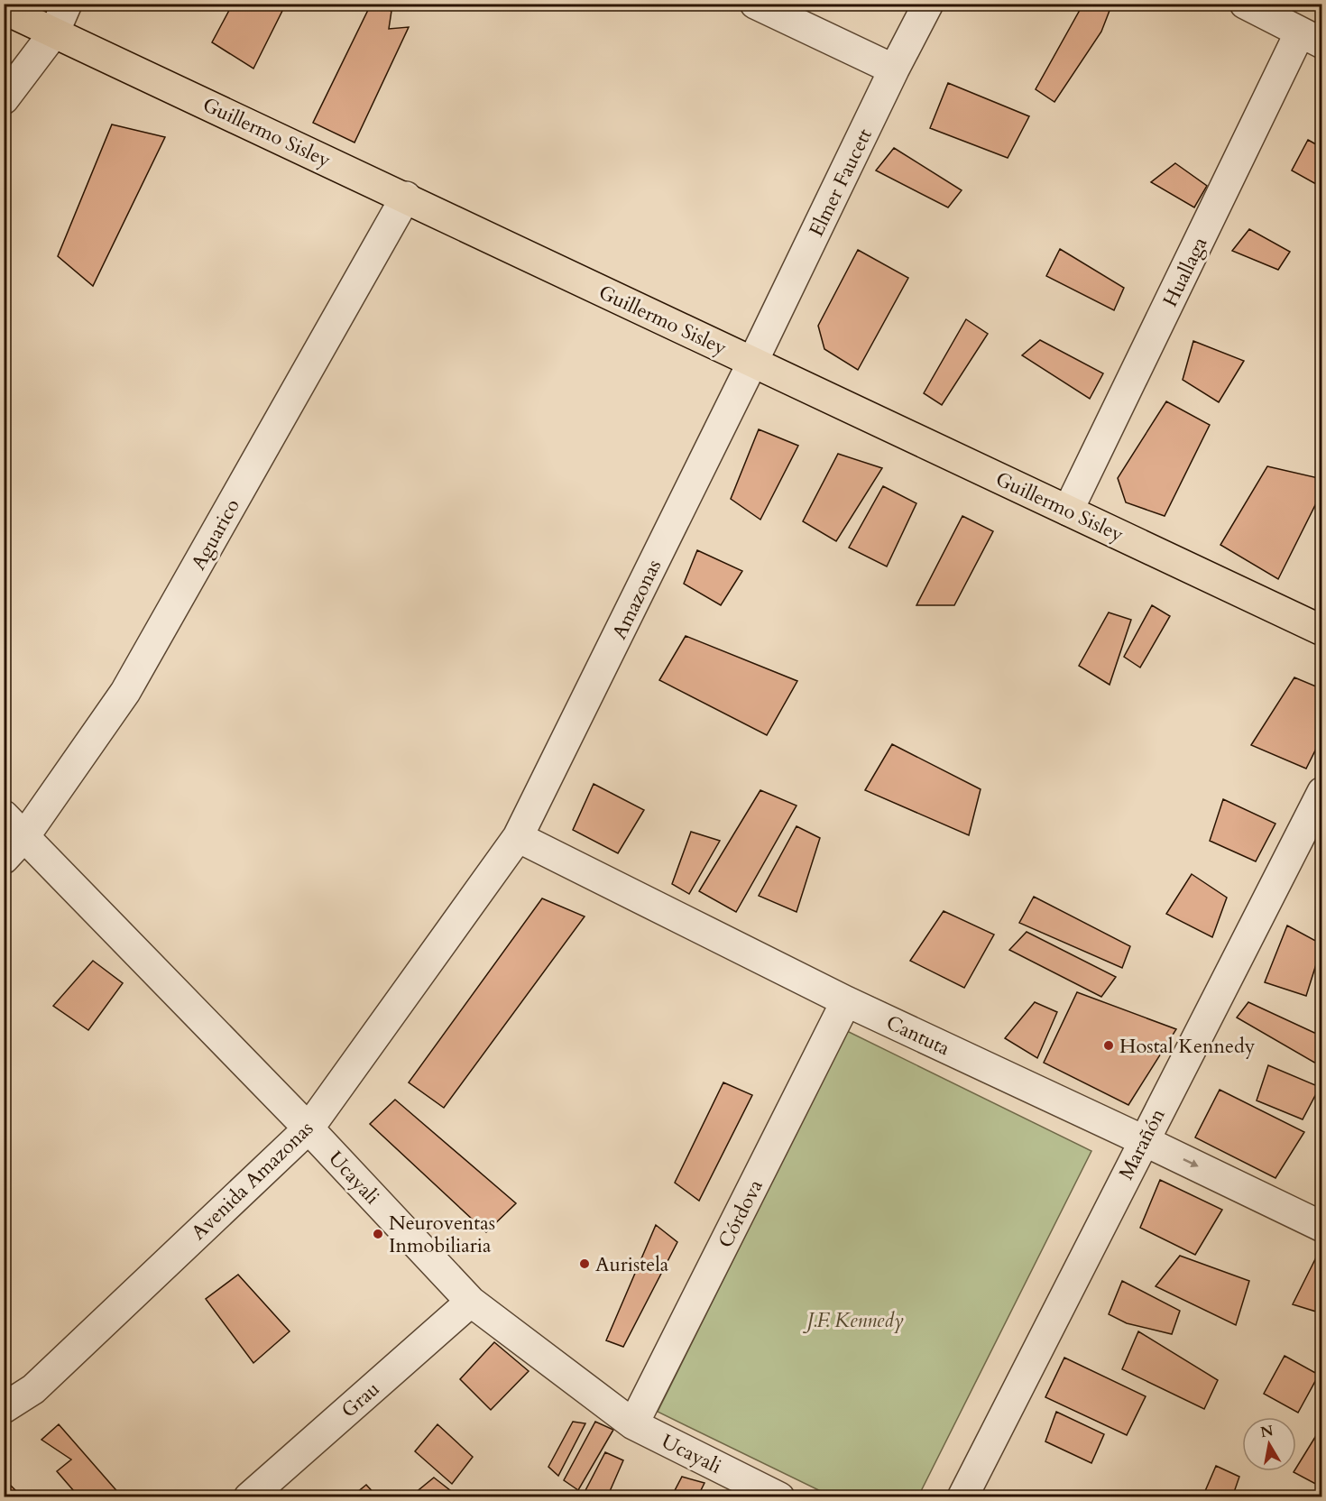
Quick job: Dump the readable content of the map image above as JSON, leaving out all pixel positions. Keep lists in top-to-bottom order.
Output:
{
  "streets": {
    "main road": ["Guillermo Sisley"],
    "street": [
      "Elmer Faucett",
      "Huallaga",
      "Aguarico",
      "Amazonas",
      "Cantuta",
      "Marañón",
      "Ucayali",
      "Avenida Amazonas",
      "Córdova",
      "Grau"
    ]
  },
  "crossings": [
    ["Guillermo Sisley", "Elmer Faucett"],
    ["Guillermo Sisley", "Huallaga"],
    ["Guillermo Sisley", "Aguarico"],
    ["Guillermo Sisley", "Amazonas"],
    ["Elmer Faucett", "Amazonas"],
    ["Aguarico", "Ucayali"],
    ["Amazonas", "Cantuta"],
    ["Amazonas", "Avenida Amazonas"],
    ["Cantuta", "Marañón"],
    ["Cantuta", "Avenida Amazonas"],
    ["Cantuta", "Córdova"],
    ["Ucayali", "Avenida Amazonas"],
    ["Ucayali", "Córdova"],
    ["Ucayali", "Grau"]
  ],
  "parks": ["J.F. Kennedy"],
  "places": ["Hostal Kennedy", "Neuroventas Inmobiliaria", "Auristela"],
  "north": "top"
}
